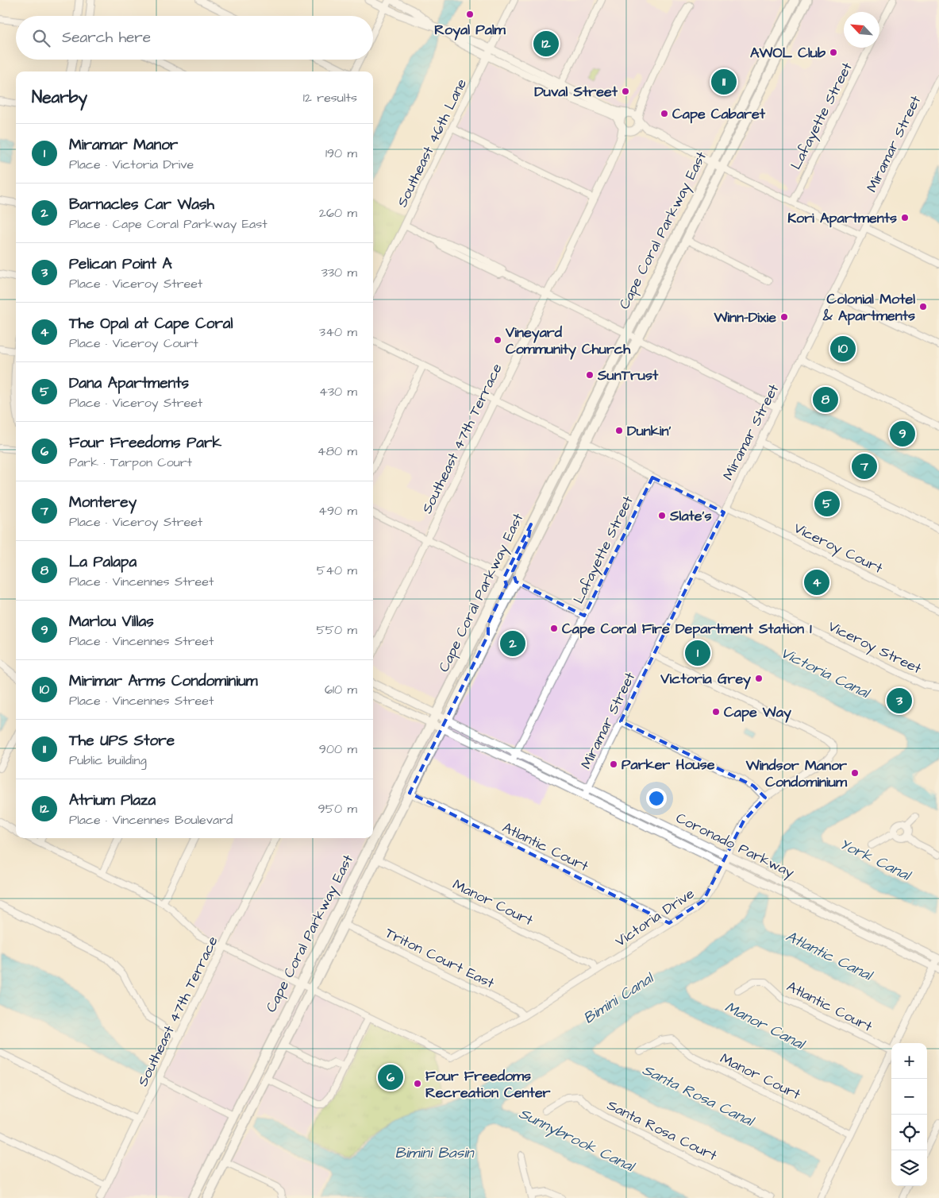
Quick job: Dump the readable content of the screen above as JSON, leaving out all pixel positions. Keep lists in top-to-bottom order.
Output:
{
  "streets": {
    "main road": ["Cape Coral Parkway East"],
    "street": [
      "Lafayette Street",
      "Southeast 46th Lane",
      "Miramar Street",
      "Southeast 47th Terrace",
      "Viceroy Court",
      "Viceroy Street",
      "Coronado Parkway",
      "Atlantic Court",
      "Manor Court",
      "Victoria Drive",
      "Triton Court East",
      "Santa Rosa Court"
    ]
  },
  "crossings": [
    ["Lafayette Street", "Viceroy Court"],
    ["Lafayette Street", "Coronado Parkway"],
    ["Miramar Street", "Viceroy Court"],
    ["Miramar Street", "Viceroy Street"],
    ["Miramar Street", "Coronado Parkway"],
    ["Miramar Street", "Victoria Drive"],
    ["Cape Coral Parkway East", "Viceroy Court"],
    ["Cape Coral Parkway East", "Coronado Parkway"],
    ["Cape Coral Parkway East", "Atlantic Court"],
    ["Cape Coral Parkway East", "Manor Court"],
    ["Cape Coral Parkway East", "Triton Court East"],
    ["Coronado Parkway", "Victoria Drive"],
    ["Atlantic Court", "Victoria Drive"],
    ["Manor Court", "Victoria Drive"],
    ["Victoria Drive", "Triton Court East"]
  ],
  "water": [
    "Victoria Canal",
    "York Canal",
    "Atlantic Canal",
    "Bimini Canal",
    "Manor Canal",
    "Santa Rosa Canal",
    "Sunnybrook Canal",
    "Bimini Basin"
  ],
  "places": [
    "Royal Palm",
    "AWOL Club",
    "Duval Street",
    "Cape Cabaret",
    "Kori Apartments",
    "Colonial Motel & Apartments",
    "Winn-Dixie",
    "Vineyard Community Church",
    "SunTrust",
    "Dunkin'",
    "Slate's",
    "Cape Coral Fire Department Station 1",
    "Victoria Grey",
    "Cape Way",
    "Parker House",
    "Windsor Manor Condominium",
    "Four Freedoms Recreation Center"
  ],
  "north": "top left",
  "page": {
    "search": "Search here",
    "pins": [
      "12",
      "11",
      "10",
      "8",
      "9",
      "7",
      "5",
      "4",
      "2",
      "1",
      "3",
      "6"
    ],
    "heading": ["Nearby", "12 results"],
    "list": [
      {
        "mark": "1",
        "name": "Miramar Manor",
        "note": "Place · Victoria Drive",
        "value": "190 m"
      },
      {
        "mark": "2",
        "name": "Barnacles Car Wash",
        "note": "Place · Cape Coral Parkway East",
        "value": "260 m"
      },
      {
        "mark": "3",
        "name": "Pelican Point A",
        "note": "Place · Viceroy Street",
        "value": "330 m"
      },
      {
        "mark": "4",
        "name": "The Opal at Cape Coral",
        "note": "Place · Viceroy Court",
        "value": "340 m"
      },
      {
        "mark": "5",
        "name": "Dana Apartments",
        "note": "Place · Viceroy Street",
        "value": "430 m"
      },
      {
        "mark": "6",
        "name": "Four Freedoms Park",
        "note": "Park · Tarpon Court",
        "value": "480 m"
      },
      {
        "mark": "7",
        "name": "Monterey",
        "note": "Place · Viceroy Street",
        "value": "490 m"
      },
      {
        "mark": "8",
        "name": "La Palapa",
        "note": "Place · Vincennes Street",
        "value": "540 m"
      },
      {
        "mark": "9",
        "name": "Marlou Villas",
        "note": "Place · Vincennes Street",
        "value": "550 m"
      },
      {
        "mark": "10",
        "name": "Mirimar Arms Condominium",
        "note": "Place · Vincennes Street",
        "value": "610 m"
      },
      {
        "mark": "11",
        "name": "The UPS Store",
        "note": "Public building",
        "value": "900 m"
      },
      {
        "mark": "12",
        "name": "Atrium Plaza",
        "note": "Place · Vincennes Boulevard",
        "value": "950 m"
      }
    ],
    "map_buttons": ["+", "−"]
  }
}
